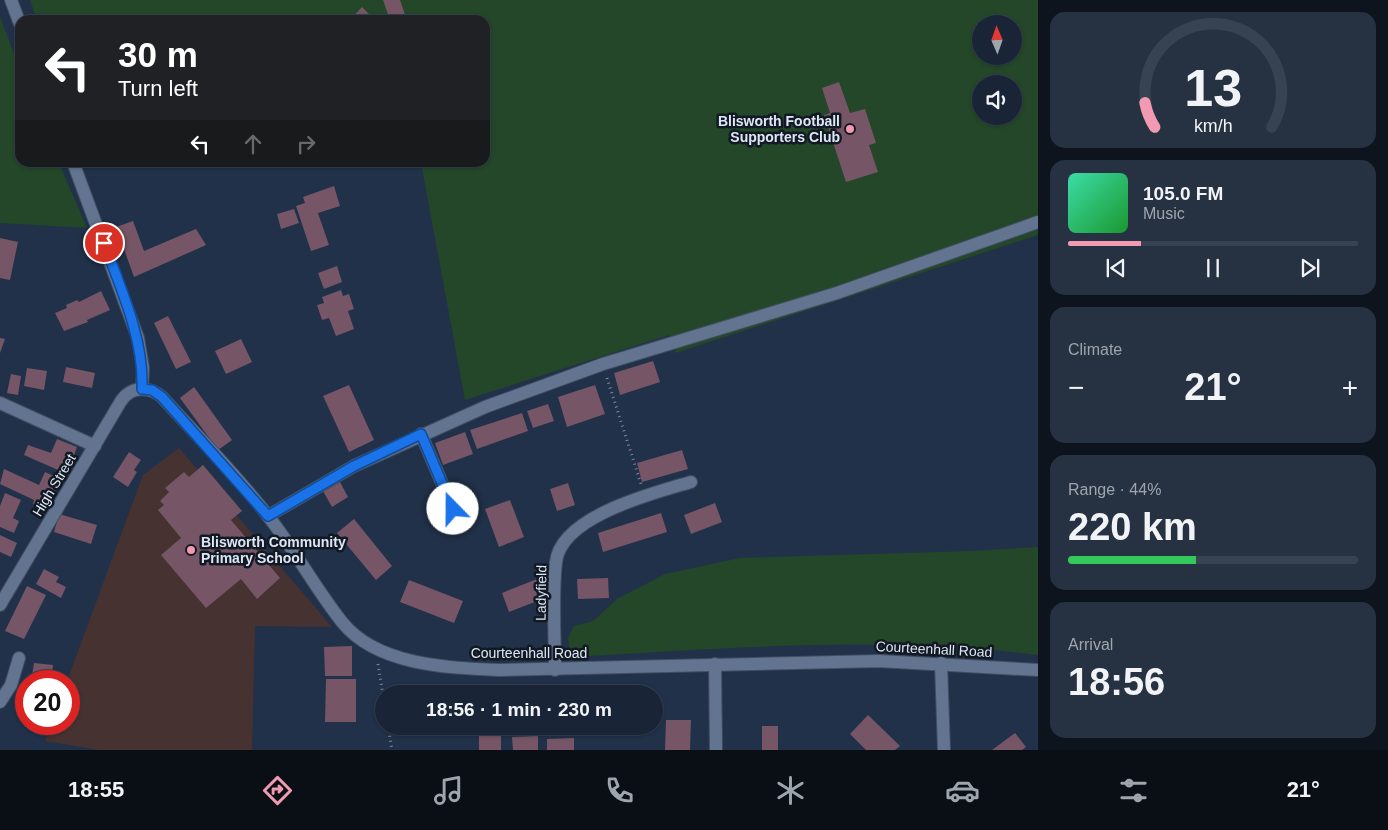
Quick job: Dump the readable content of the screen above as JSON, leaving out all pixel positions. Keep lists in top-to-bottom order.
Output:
{
  "streets": {
    "street": ["High Street", "Ladyfield", "Courteenhall Road"]
  },
  "crossings": [
    ["High Street", "Courteenhall Road"],
    ["Ladyfield", "Courteenhall Road"]
  ],
  "places": ["Blisworth Football Supporters Club", "Blisworth Community Primary School"],
  "north": "top",
  "page": {
    "turn": ["30 m", "Turn left"],
    "song": ["105.0 FM", "Music"],
    "tile": [
      "Climate",
      ["Range · 44%", "220 km"],
      ["Arrival", "18:56"]
    ],
    "heat": ["−", "21°", "+"],
    "limit": "20",
    "trip": "18:56 · 1 min · 230 m",
    "tabs": ["18:55", "21°"],
    "gauge": ["13", "km/h"]
  }
}
